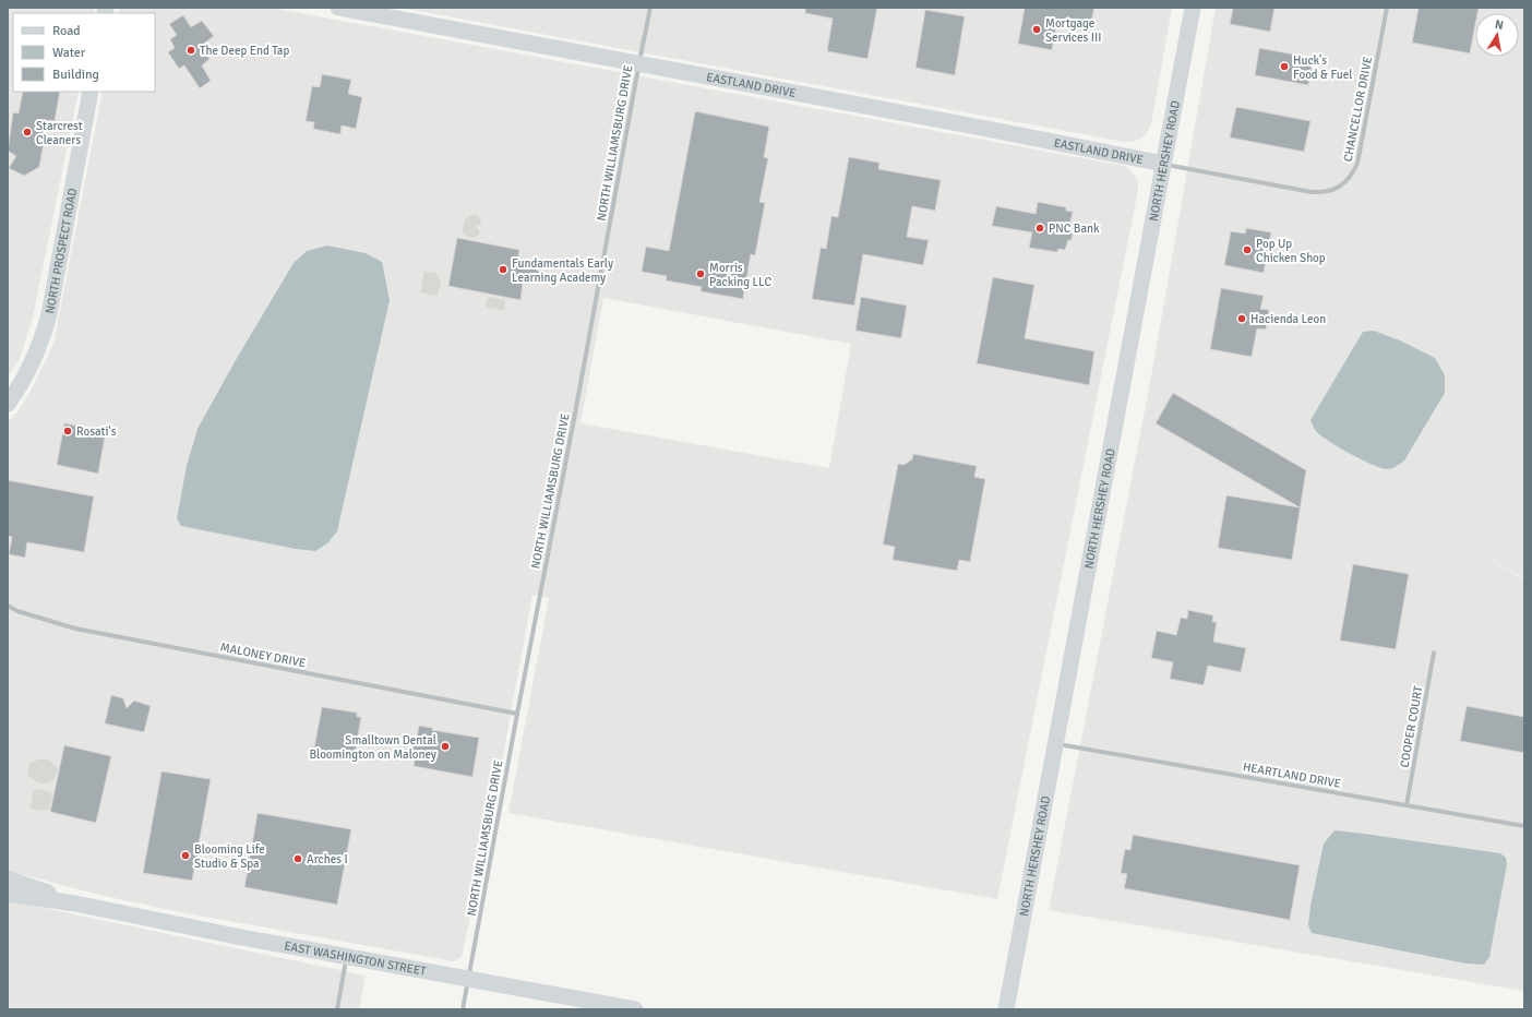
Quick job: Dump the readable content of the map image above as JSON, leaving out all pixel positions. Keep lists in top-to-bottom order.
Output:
{
  "streets": {
    "main road": [
      "EASTLAND DRIVE",
      "NORTH HERSHEY ROAD",
      "NORTH PROSPECT ROAD",
      "EAST WASHINGTON STREET"
    ],
    "street": [
      "CHANCELLOR DRIVE",
      "NORTH WILLIAMSBURG DRIVE",
      "MALONEY DRIVE",
      "COOPER COURT",
      "HEARTLAND DRIVE"
    ]
  },
  "crossings": [
    ["EASTLAND DRIVE", "CHANCELLOR DRIVE"],
    ["EASTLAND DRIVE", "NORTH WILLIAMSBURG DRIVE"],
    ["EASTLAND DRIVE", "NORTH HERSHEY ROAD"],
    ["CHANCELLOR DRIVE", "NORTH HERSHEY ROAD"],
    ["NORTH WILLIAMSBURG DRIVE", "MALONEY DRIVE"],
    ["NORTH WILLIAMSBURG DRIVE", "EAST WASHINGTON STREET"],
    ["NORTH HERSHEY ROAD", "HEARTLAND DRIVE"],
    ["COOPER COURT", "HEARTLAND DRIVE"]
  ],
  "places": [
    "Mortgage Services III",
    "The Deep End Tap",
    "Huck's Food & Fuel",
    "Starcrest Cleaners",
    "PNC Bank",
    "Pop Up Chicken Shop",
    "Fundamentals Early Learning Academy",
    "Morris Packing LLC",
    "Hacienda Leon",
    "Rosati's",
    "Smalltown Dental Bloomington on Maloney",
    "Blooming Life Studio & Spa",
    "Arches I"
  ],
  "legend": ["Road", "Water", "Building"],
  "north": "top"
}
